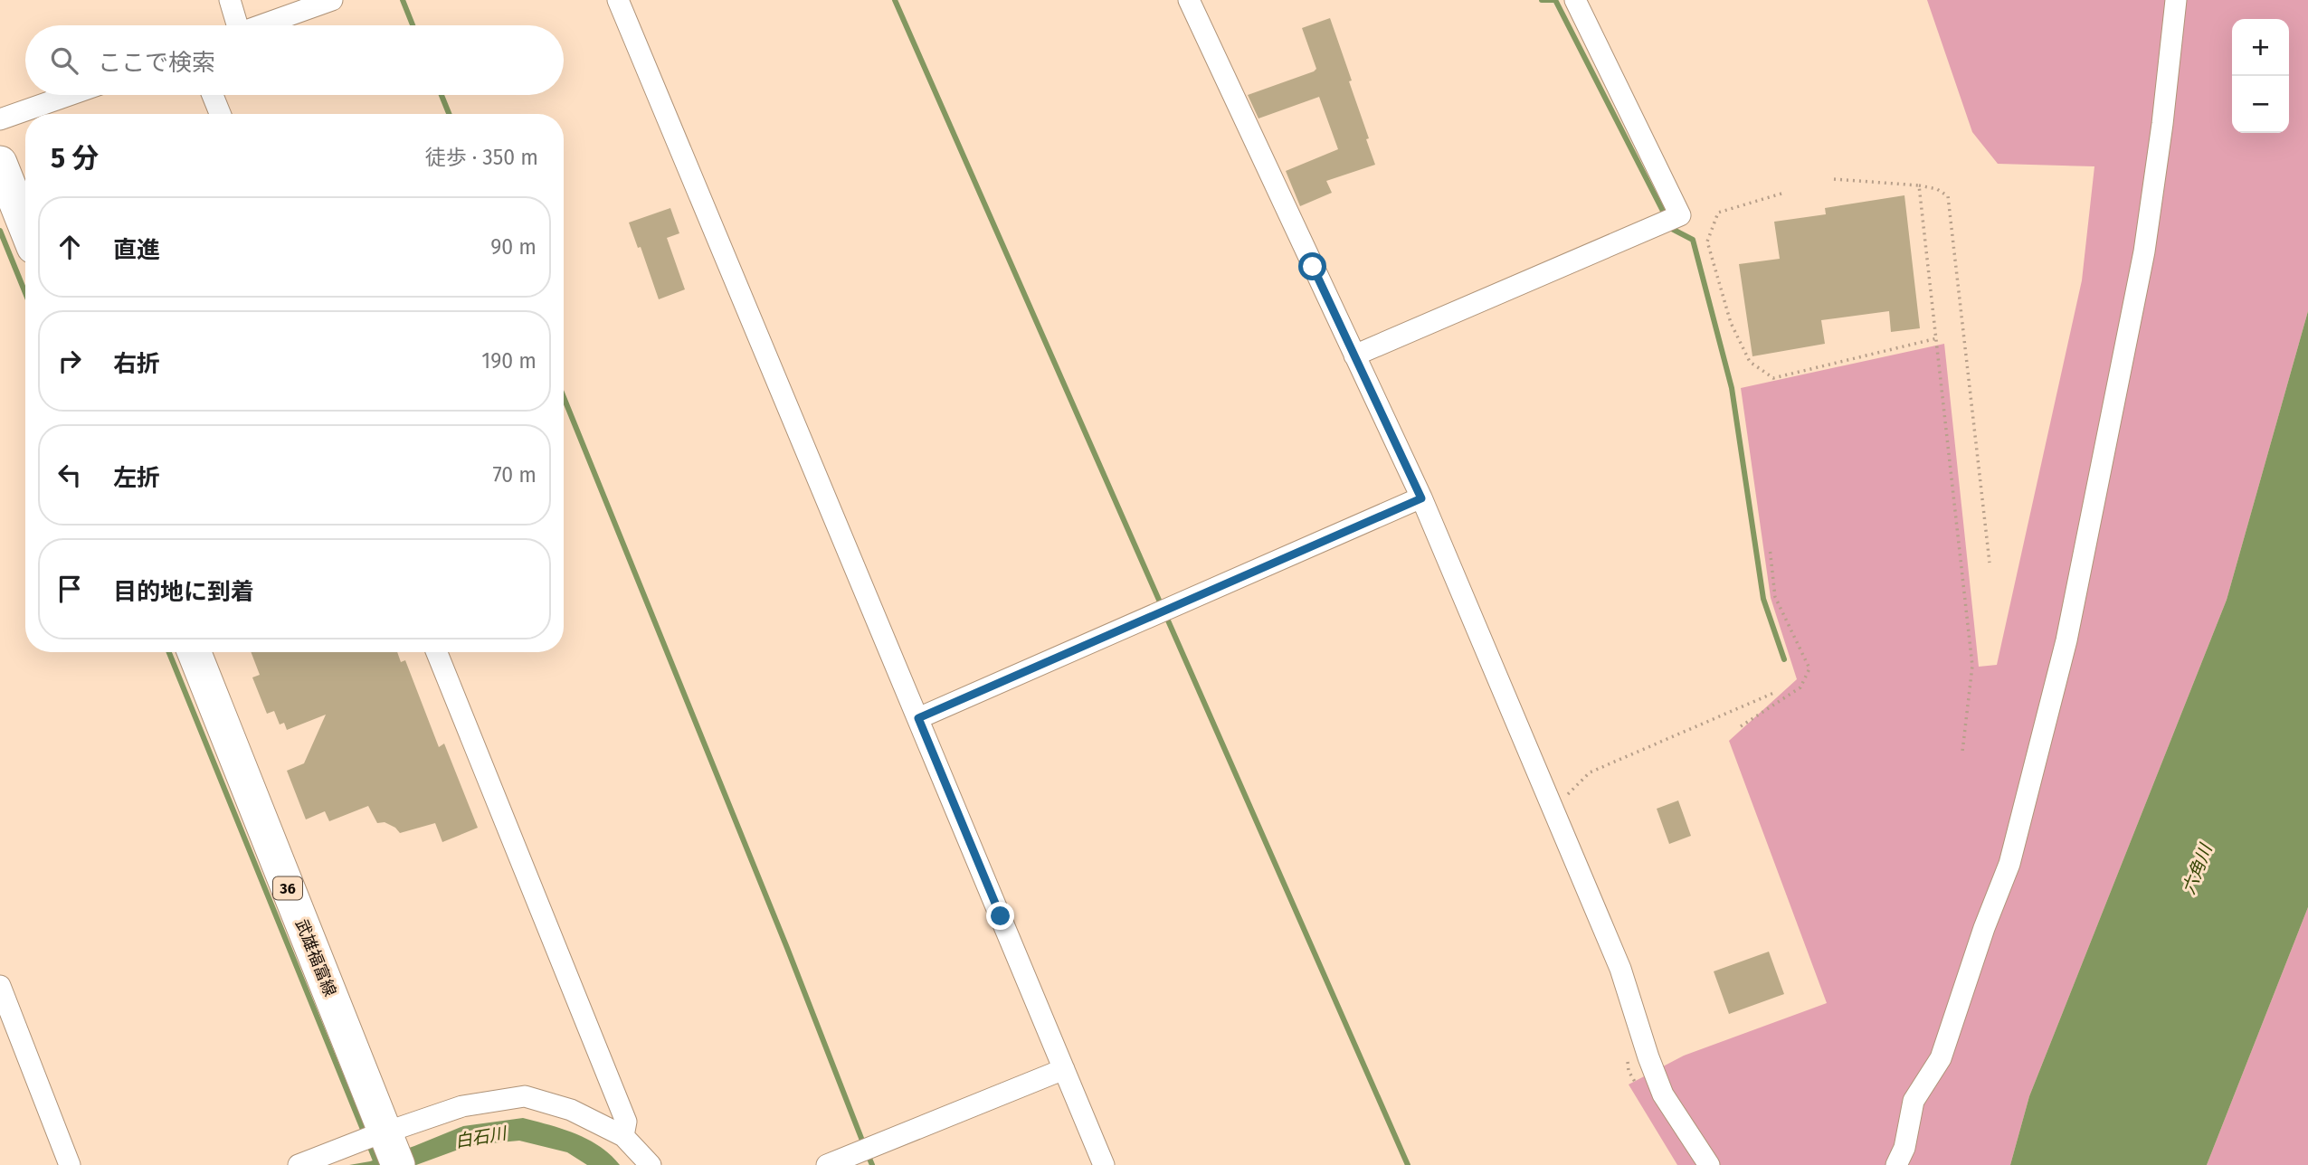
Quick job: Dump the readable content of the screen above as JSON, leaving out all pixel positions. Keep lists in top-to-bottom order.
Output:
{
  "streets": {
    "main road": ["36", "武雄福富線"]
  },
  "water": ["六角川", "白石川"],
  "page": {
    "map_buttons": ["+", "−"],
    "search": "ここで検索",
    "heading": ["5 分", "徒歩 · 350 m"],
    "list": [
      ["直進", "90 m"],
      ["右折", "190 m"],
      ["左折", "70 m"],
      "目的地に到着"
    ]
  }
}
